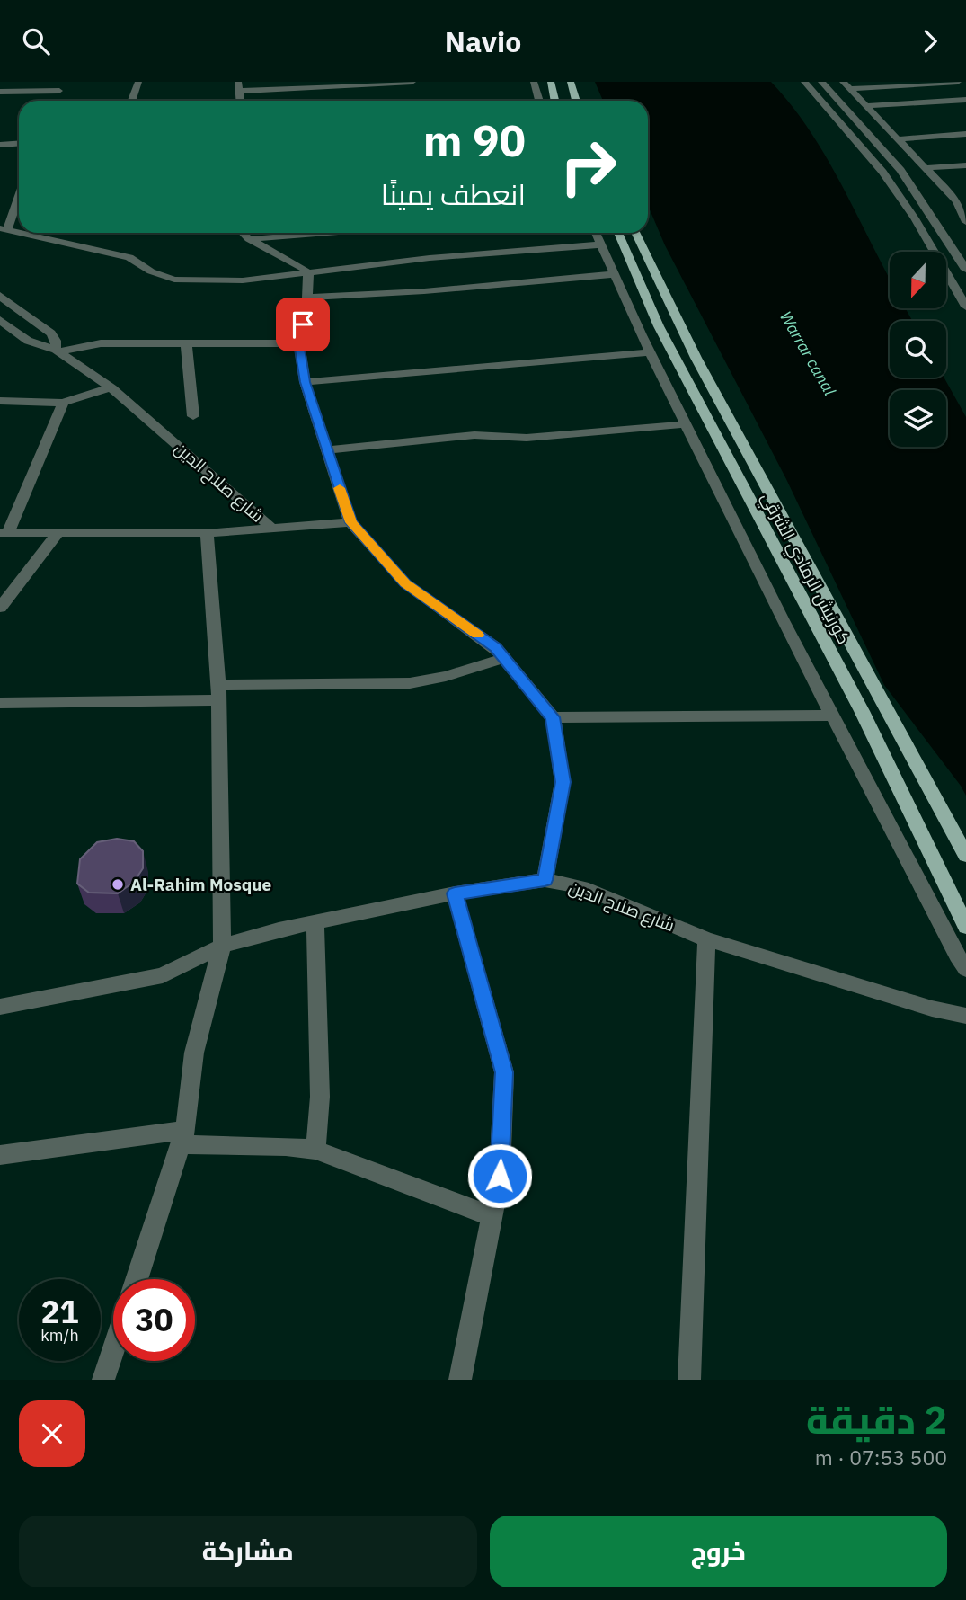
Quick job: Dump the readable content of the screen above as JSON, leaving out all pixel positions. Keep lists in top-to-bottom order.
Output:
{
  "streets": {
    "main road": ["كورنيش الرمادي الشرقي"],
    "street": ["شارع صلاح الدين"]
  },
  "water": ["Warrar canal"],
  "places": ["Al-Rahim Mosque"],
  "north": "bottom",
  "page": {
    "header": "Navio",
    "turn": ["90 m", "انعطف يمينًا"],
    "speed": "21 km/h",
    "limit": "30",
    "heading": ["2 دقيقة", "500 m · 07:53"],
    "buttons": ["خروج", "مشاركة"]
  }
}
